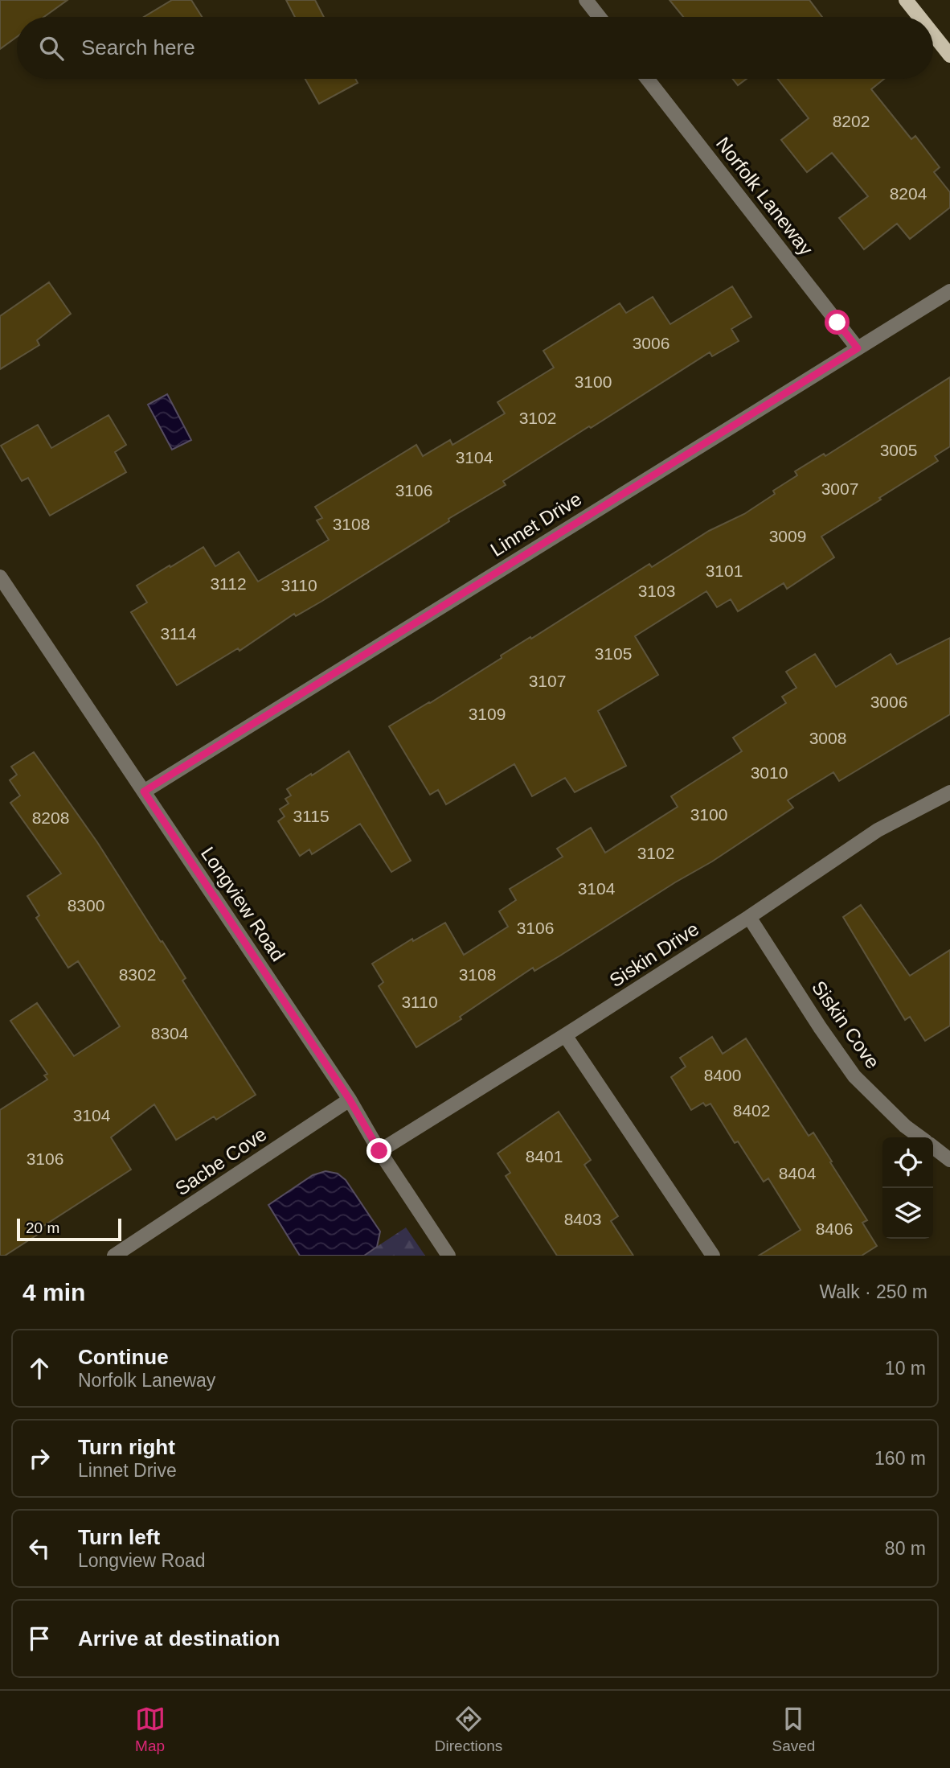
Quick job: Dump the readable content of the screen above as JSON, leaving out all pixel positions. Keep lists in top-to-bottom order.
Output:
{
  "streets": {
    "street": [
      "Norfolk Laneway",
      "Linnet Drive",
      "Longview Road",
      "Siskin Drive",
      "Siskin Cove",
      "Sacbe Cove"
    ]
  },
  "crossings": [
    ["Norfolk Laneway", "Linnet Drive"],
    ["Linnet Drive", "Longview Road"],
    ["Longview Road", "Siskin Drive"],
    ["Longview Road", "Sacbe Cove"],
    ["Siskin Drive", "Siskin Cove"]
  ],
  "house_numbers": [
    "8202",
    "8204",
    "3006",
    "3100",
    "3102",
    "3005",
    "3104",
    "3007",
    "3106",
    "3108",
    "3009",
    "3101",
    "3112",
    "3110",
    "3103",
    "3114",
    "3105",
    "3107",
    "3006",
    "3109",
    "3008",
    "3010",
    "3100",
    "3115",
    "8208",
    "3102",
    "3104",
    "8300",
    "3106",
    "8302",
    "3108",
    "3110",
    "8304",
    "8400",
    "8402",
    "3104",
    "8401",
    "3106",
    "8404",
    "8403",
    "8406"
  ],
  "scale_bar": "20 m",
  "page": {
    "search": "Search here",
    "scale": "20 m",
    "heading": ["4 min", "Walk · 250 m"],
    "list": [
      ["Continue", "Norfolk Laneway", "10 m"],
      ["Turn right", "Linnet Drive", "160 m"],
      ["Turn left", "Longview Road", "80 m"],
      "Arrive at destination"
    ],
    "nav": ["Map", "Directions", "Saved"]
  }
}
